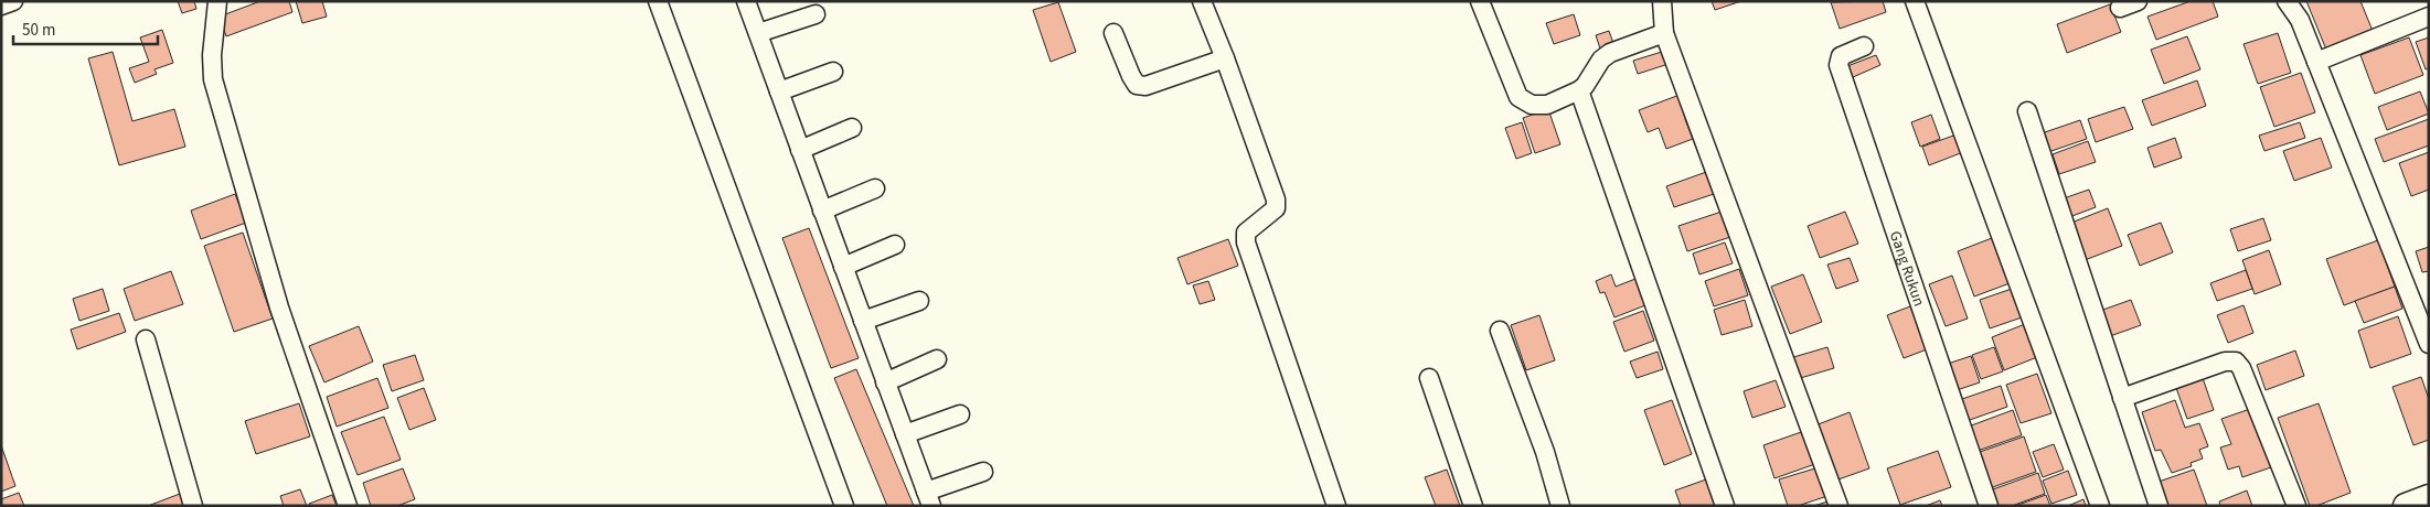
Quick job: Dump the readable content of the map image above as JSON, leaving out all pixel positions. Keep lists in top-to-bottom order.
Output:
{
  "streets": {
    "street": ["Gang Rukun"]
  },
  "scale_bar": "50 m"
}
